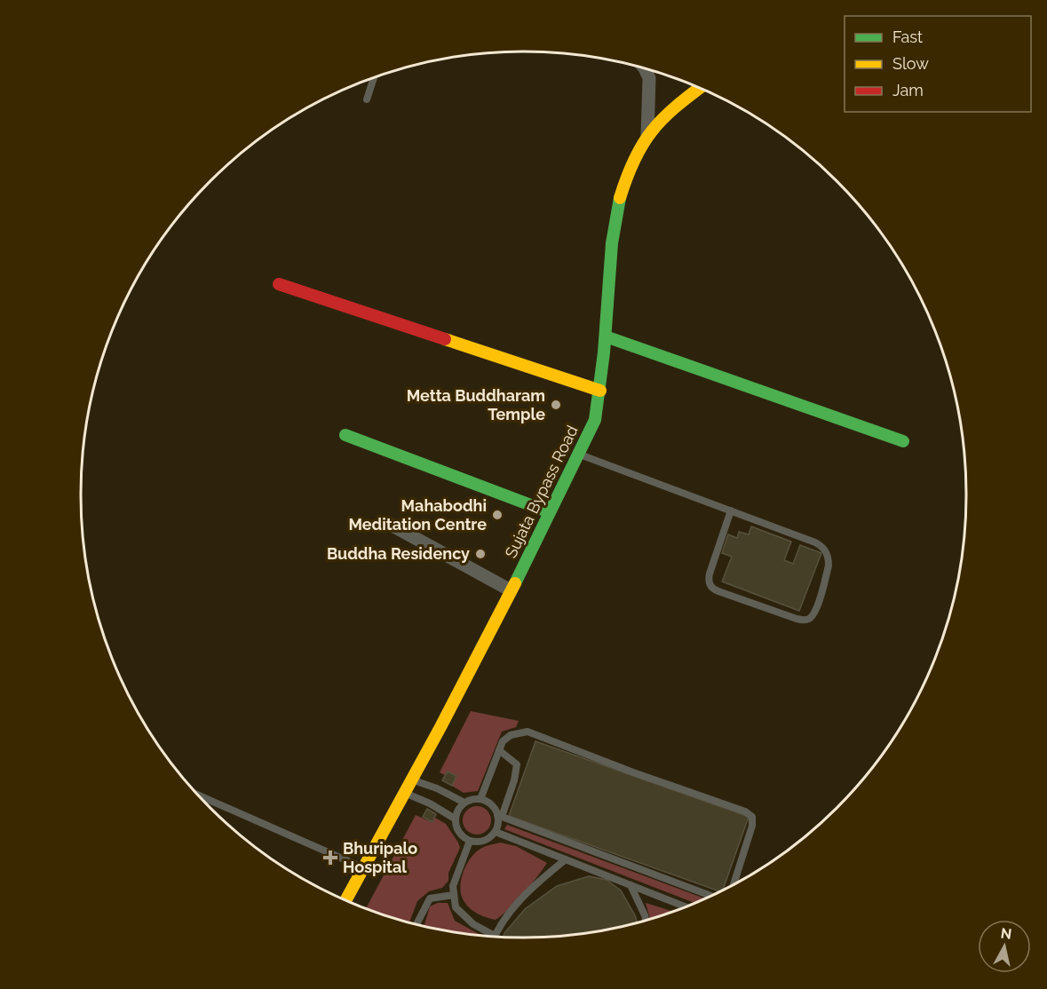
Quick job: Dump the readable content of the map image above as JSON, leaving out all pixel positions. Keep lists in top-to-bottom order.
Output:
{
  "streets": {
    "street": ["Sujata Bypass Road"]
  },
  "places": {
    "other": ["Metta Buddharam Temple", "Mahabodhi Meditation Centre", "Buddha Residency"],
    "health": ["Bhuripalo Hospital"]
  },
  "legend": ["Fast", "Slow", "Jam"],
  "north": "top"
}
